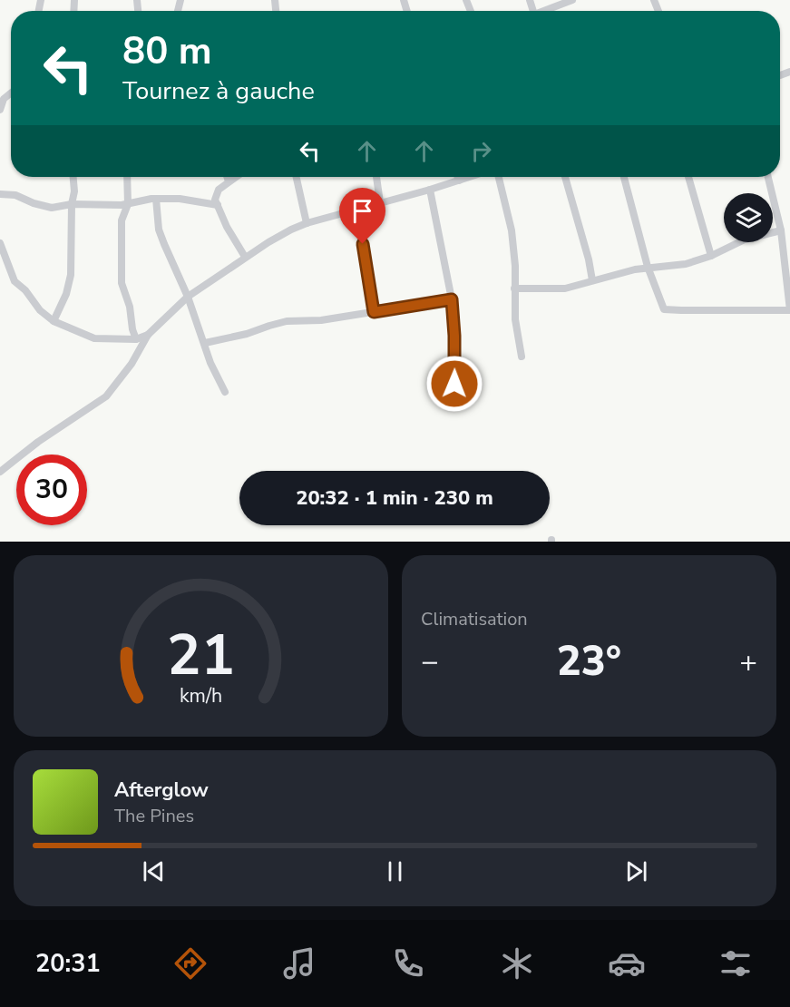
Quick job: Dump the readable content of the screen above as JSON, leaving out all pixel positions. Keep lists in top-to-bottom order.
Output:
{
  "page": {
    "turn": ["80 m", "Tournez à gauche"],
    "limit": "30",
    "trip": "20:32 · 1 min · 230 m",
    "tile": "Climatisation",
    "heat": ["−", "23°", "+"],
    "song": ["Afterglow", "The Pines"],
    "tabs": "20:31",
    "gauge": ["21", "km/h"]
  }
}
